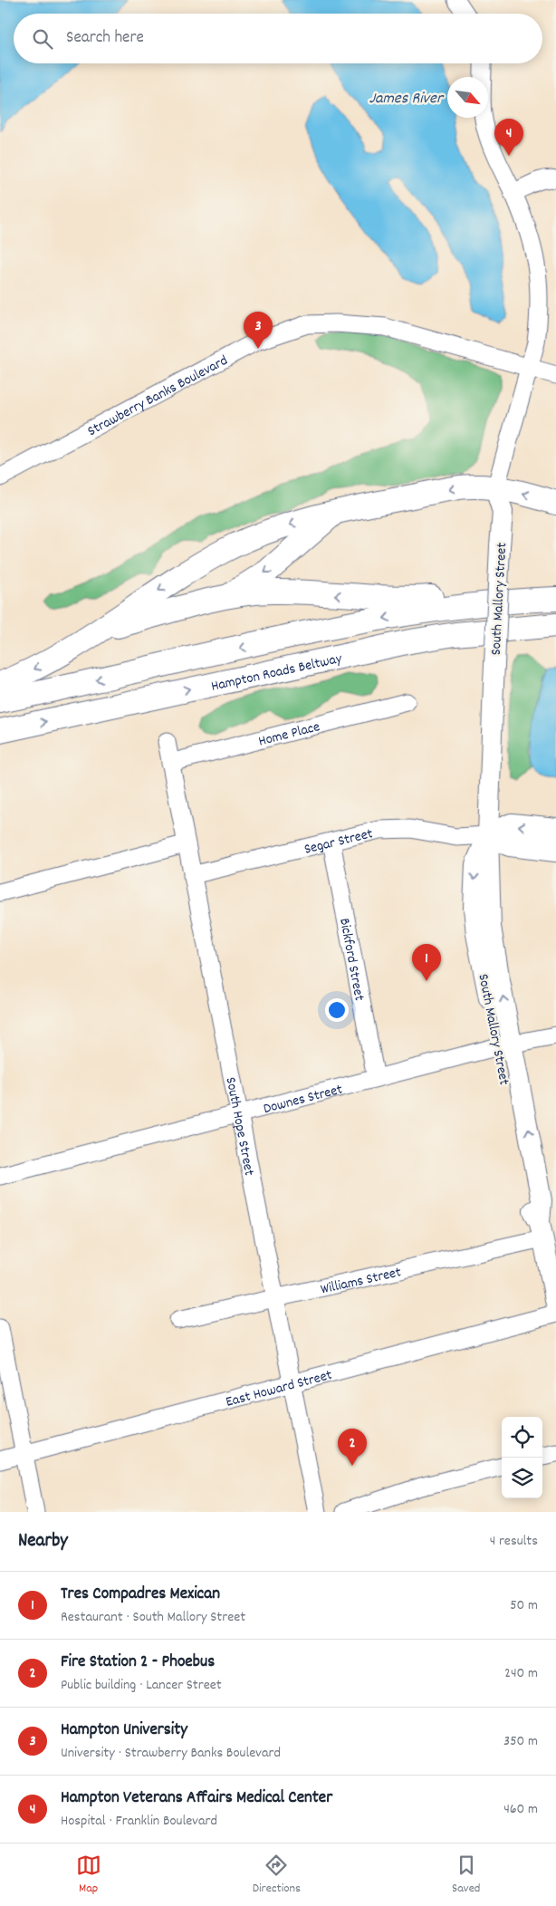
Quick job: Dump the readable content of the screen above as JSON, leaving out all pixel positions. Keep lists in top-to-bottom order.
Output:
{
  "streets": {
    "highway": ["Hampton Roads Beltway"],
    "main road": ["South Mallory Street"],
    "street": [
      "Strawberry Banks Boulevard",
      "Home Place",
      "Segar Street",
      "Bickford Street",
      "Downes Street",
      "South Hope Street",
      "Williams Street",
      "East Howard Street"
    ]
  },
  "crossings": [
    ["South Mallory Street", "Segar Street"],
    ["South Mallory Street", "Downes Street"],
    ["South Mallory Street", "Williams Street"],
    ["Home Place", "South Hope Street"],
    ["Segar Street", "Bickford Street"],
    ["Segar Street", "South Hope Street"],
    ["Bickford Street", "Downes Street"],
    ["Downes Street", "South Hope Street"],
    ["South Hope Street", "Williams Street"],
    ["South Hope Street", "East Howard Street"]
  ],
  "water": ["James River"],
  "north": "bottom right",
  "page": {
    "search": "Search here",
    "pins": [
      "4",
      "3",
      "1",
      "2"
    ],
    "heading": ["Nearby", "4 results"],
    "list": [
      {
        "mark": "1",
        "name": "Tres Compadres Mexican",
        "note": "Restaurant · South Mallory Street",
        "value": "50 m"
      },
      {
        "mark": "2",
        "name": "Fire Station 2 - Phoebus",
        "note": "Public building · Lancer Street",
        "value": "240 m"
      },
      {
        "mark": "3",
        "name": "Hampton University",
        "note": "University · Strawberry Banks Boulevard",
        "value": "350 m"
      },
      {
        "mark": "4",
        "name": "Hampton Veterans Affairs Medical Center",
        "note": "Hospital · Franklin Boulevard",
        "value": "460 m"
      }
    ],
    "nav": ["Map", "Directions", "Saved"]
  }
}
